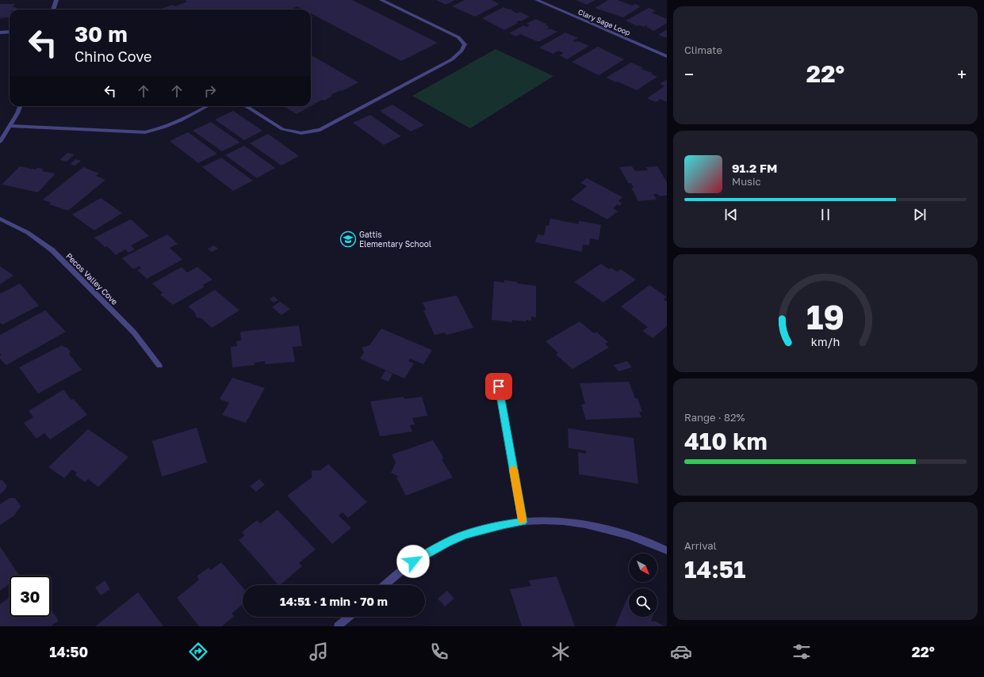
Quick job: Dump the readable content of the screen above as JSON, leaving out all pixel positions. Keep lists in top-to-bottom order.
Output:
{
  "streets": {
    "street": ["Clary Sage Loop", "Pecos Valley Cove"]
  },
  "places": {
    "school or university": ["Gattis Elementary School"]
  },
  "north": "bottom right",
  "page": {
    "tile": [
      "Climate",
      ["Range · 82%", "410 km"],
      ["Arrival", "14:51"]
    ],
    "turn": ["30 m", "Chino Cove"],
    "heat": ["−", "22°", "+"],
    "song": ["91.2 FM", "Music"],
    "limit": "30",
    "trip": "14:51 · 1 min · 70 m",
    "tabs": ["14:50", "22°"],
    "gauge": ["19", "km/h"]
  }
}
